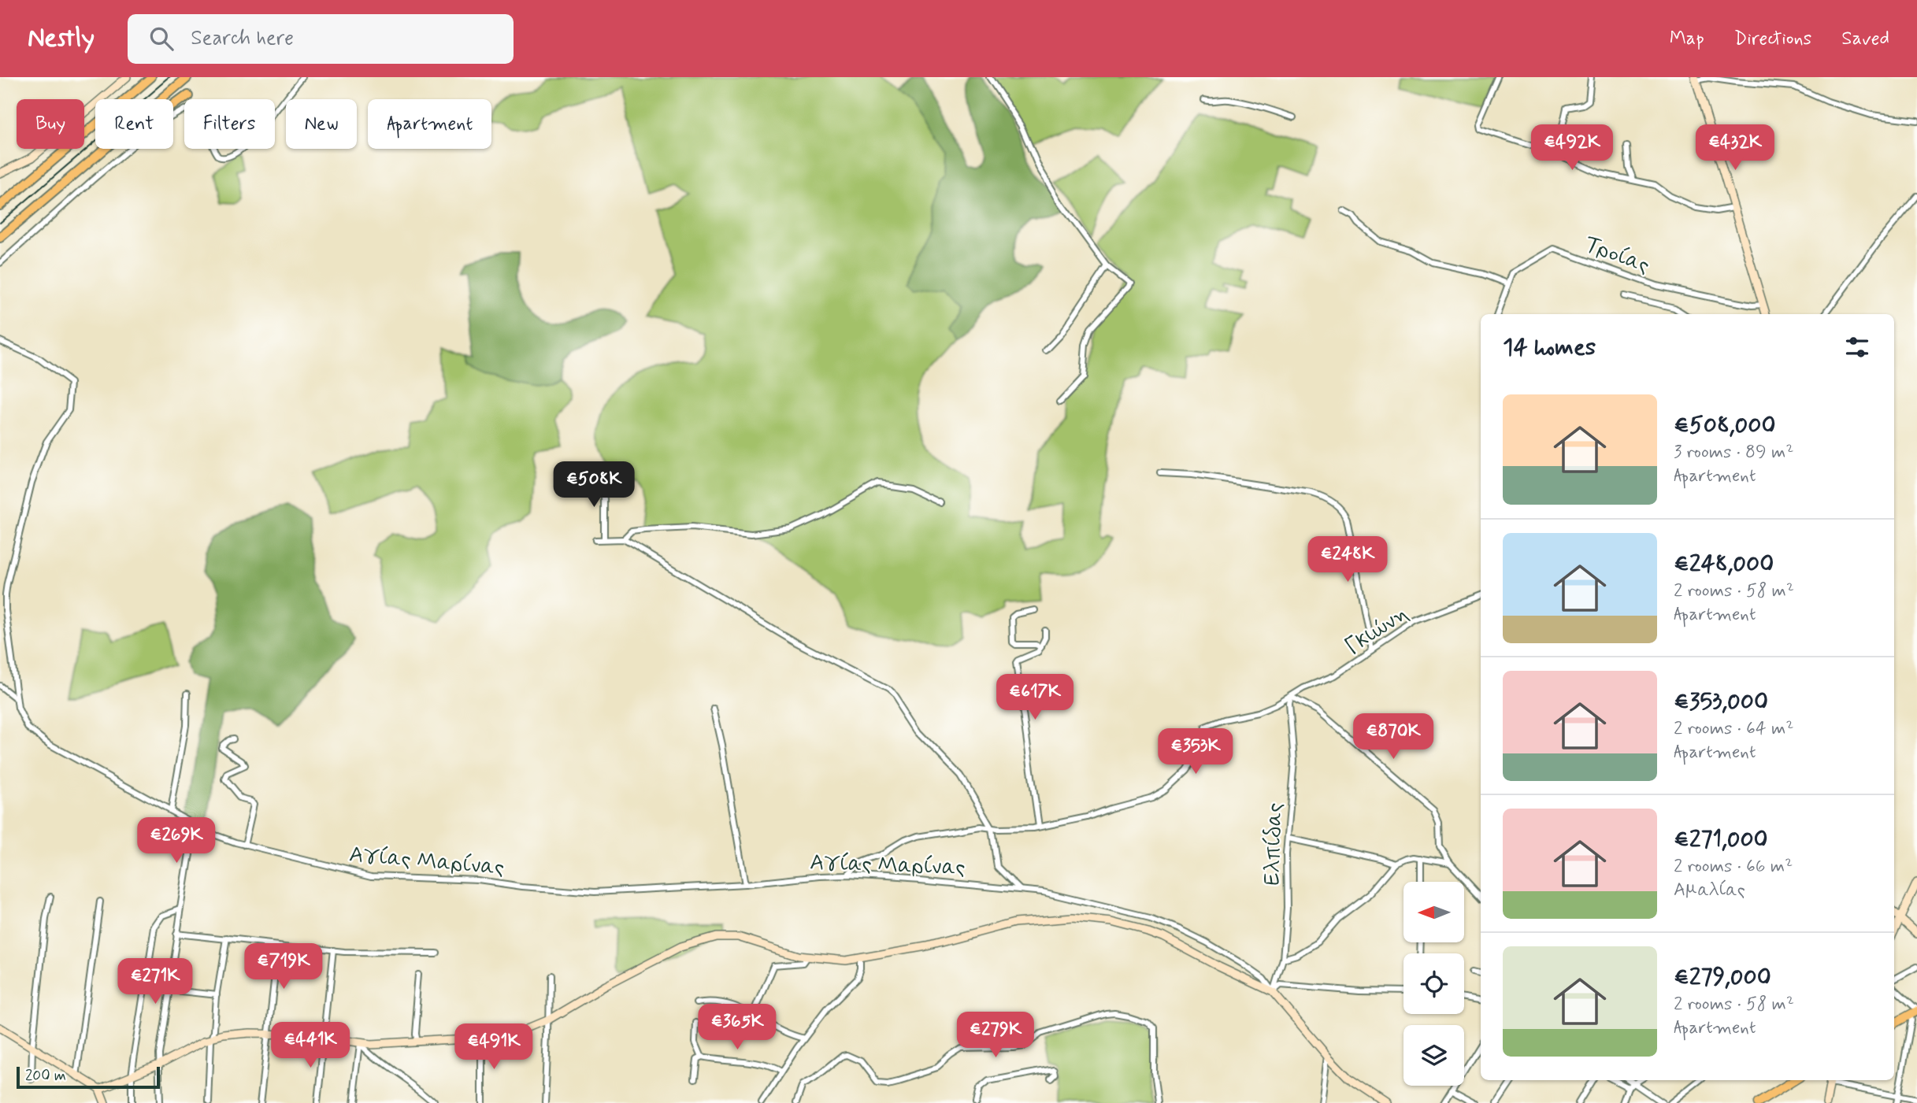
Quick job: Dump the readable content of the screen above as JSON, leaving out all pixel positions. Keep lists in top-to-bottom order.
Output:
{
  "streets": {
    "street": [
      "Τροίας",
      "Γκιώνη",
      "Ελπίδας",
      "Αγίας Μαρίνας"
    ]
  },
  "crossings": [
    ["Γκιώνη", "Ελπίδας"],
    ["Γκιώνη", "Αγίας Μαρίνας"],
    ["Ελπίδας", "Αγίας Μαρίνας"]
  ],
  "scale_bar": "200 m",
  "north": "left",
  "page": {
    "header": "Nestly",
    "search": "Search here",
    "nav": ["Map", "Directions", "Saved"],
    "chip": [
      "Buy",
      "Rent",
      "Filters",
      "New",
      "Apartment"
    ],
    "price": [
      "€492K",
      "€432K",
      "€508K",
      "€248K",
      "€617K",
      "€870K",
      "€353K",
      "€269K",
      "€719K",
      "€271K",
      "€365K",
      "€279K",
      "€441K",
      "€491K"
    ],
    "heading": "14 homes",
    "list": [
      {
        "name": "€508,000",
        "note": "3 rooms · 89 m² · Apartment"
      },
      {
        "name": "€248,000",
        "note": "2 rooms · 58 m² · Apartment"
      },
      {
        "name": "€353,000",
        "note": "2 rooms · 64 m² · Apartment"
      },
      {
        "name": "€271,000",
        "note": "2 rooms · 66 m² · Αμαλίας"
      },
      {
        "name": "€279,000",
        "note": "2 rooms · 58 m² · Apartment"
      }
    ],
    "scale": "200 m"
  }
}
